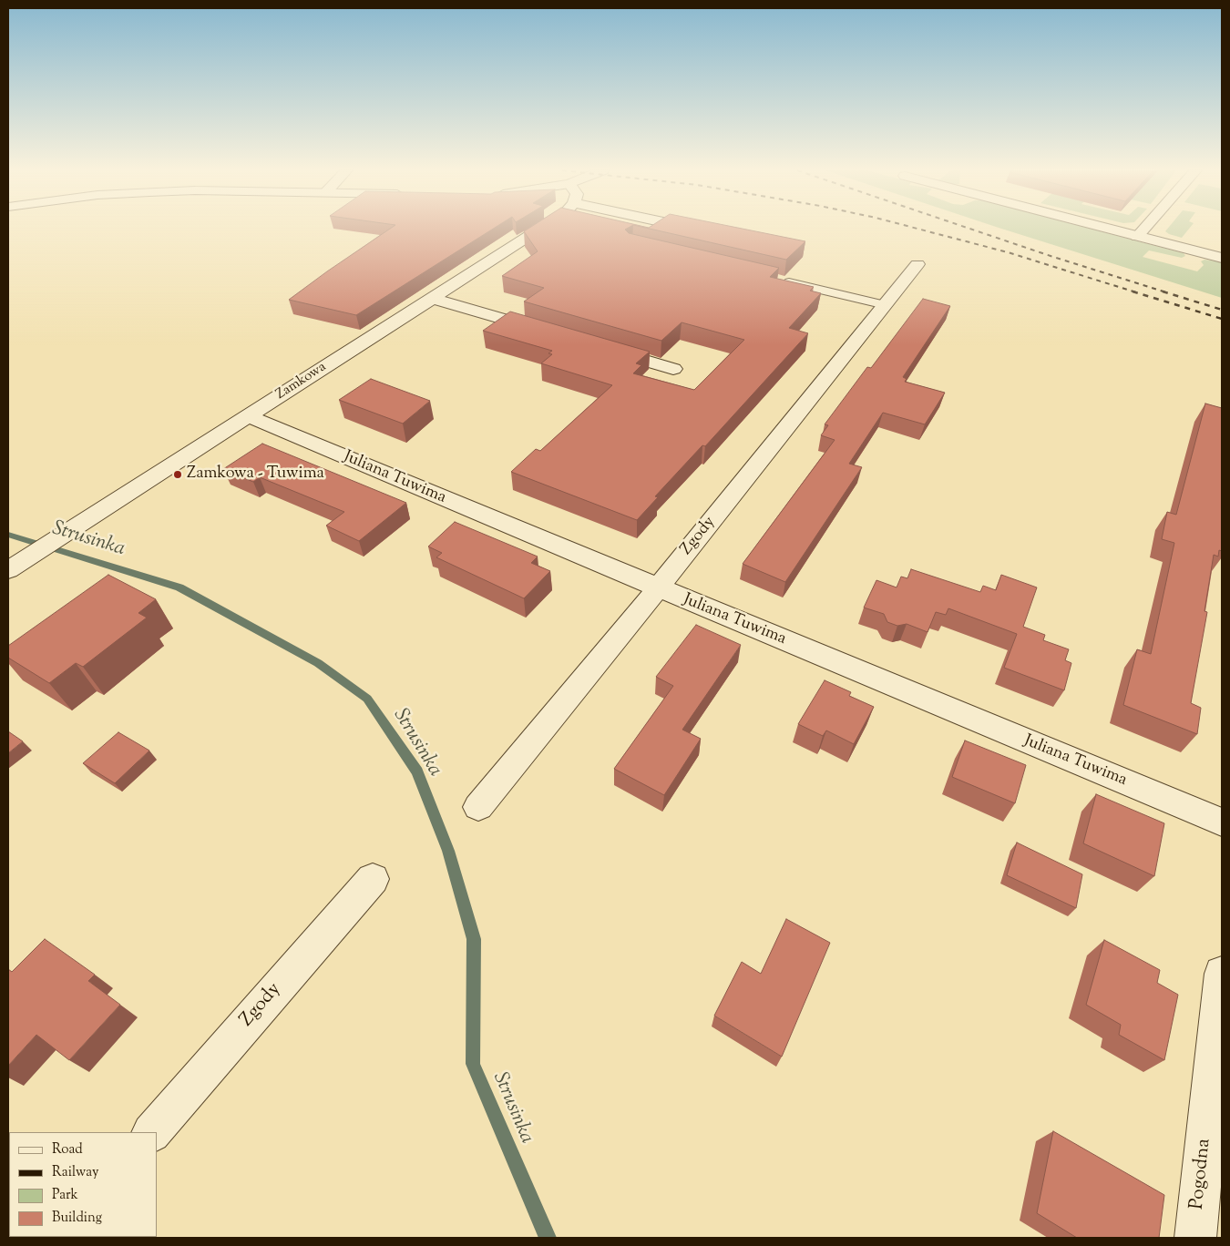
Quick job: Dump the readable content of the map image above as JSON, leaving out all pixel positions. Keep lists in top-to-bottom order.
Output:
{
  "streets": {
    "street": [
      "Zamkowa",
      "Juliana Tuwima",
      "Zgody",
      "Pogodna"
    ]
  },
  "crossings": [
    ["Zamkowa", "Juliana Tuwima"],
    ["Juliana Tuwima", "Zgody"]
  ],
  "water": ["Strusinka"],
  "places": ["Zamkowa - Tuwima"],
  "legend": [
    "Road",
    "Railway",
    "Park",
    "Building"
  ]
}
